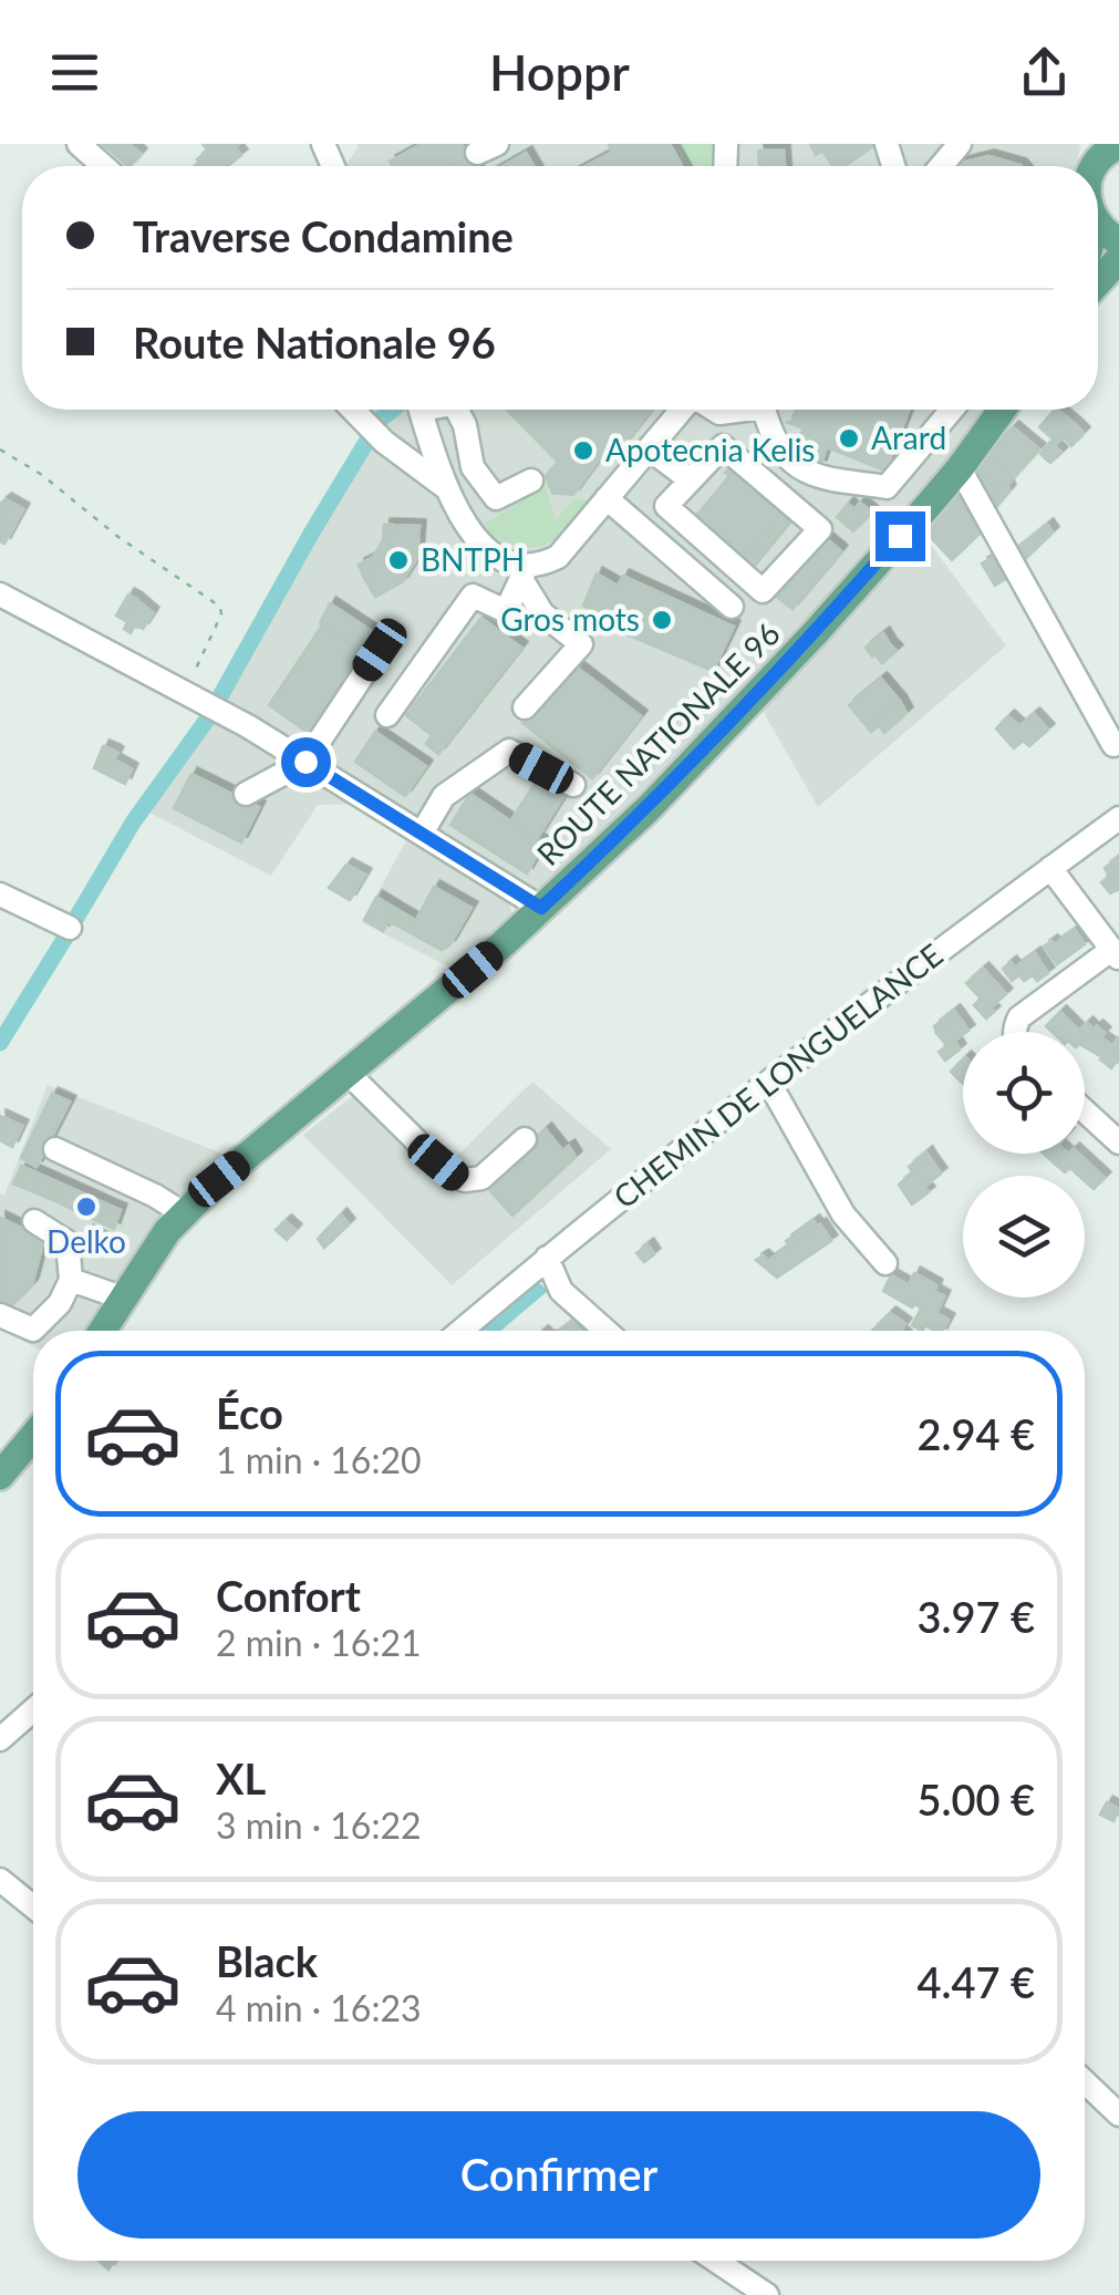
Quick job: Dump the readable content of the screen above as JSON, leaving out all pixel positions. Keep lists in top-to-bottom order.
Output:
{
  "streets": {
    "main road": ["ROUTE NATIONALE 96"],
    "street": ["CHEMIN DE LONGUELANCE"]
  },
  "places": [
    "Arard",
    "Apotecnia Kelis",
    "BNTPH",
    "Gros mots",
    "Delko"
  ],
  "page": {
    "header": "Hoppr",
    "banner": ["Traverse Condamine", "Route Nationale 96"],
    "list": [
      {
        "name": "Éco",
        "note": "1 min · 16:20",
        "value": "2.94 €"
      },
      {
        "name": "Confort",
        "note": "2 min · 16:21",
        "value": "3.97 €"
      },
      {
        "name": "XL",
        "note": "3 min · 16:22",
        "value": "5.00 €"
      },
      {
        "name": "Black",
        "note": "4 min · 16:23",
        "value": "4.47 €"
      }
    ],
    "buttons": "Confirmer"
  }
}
